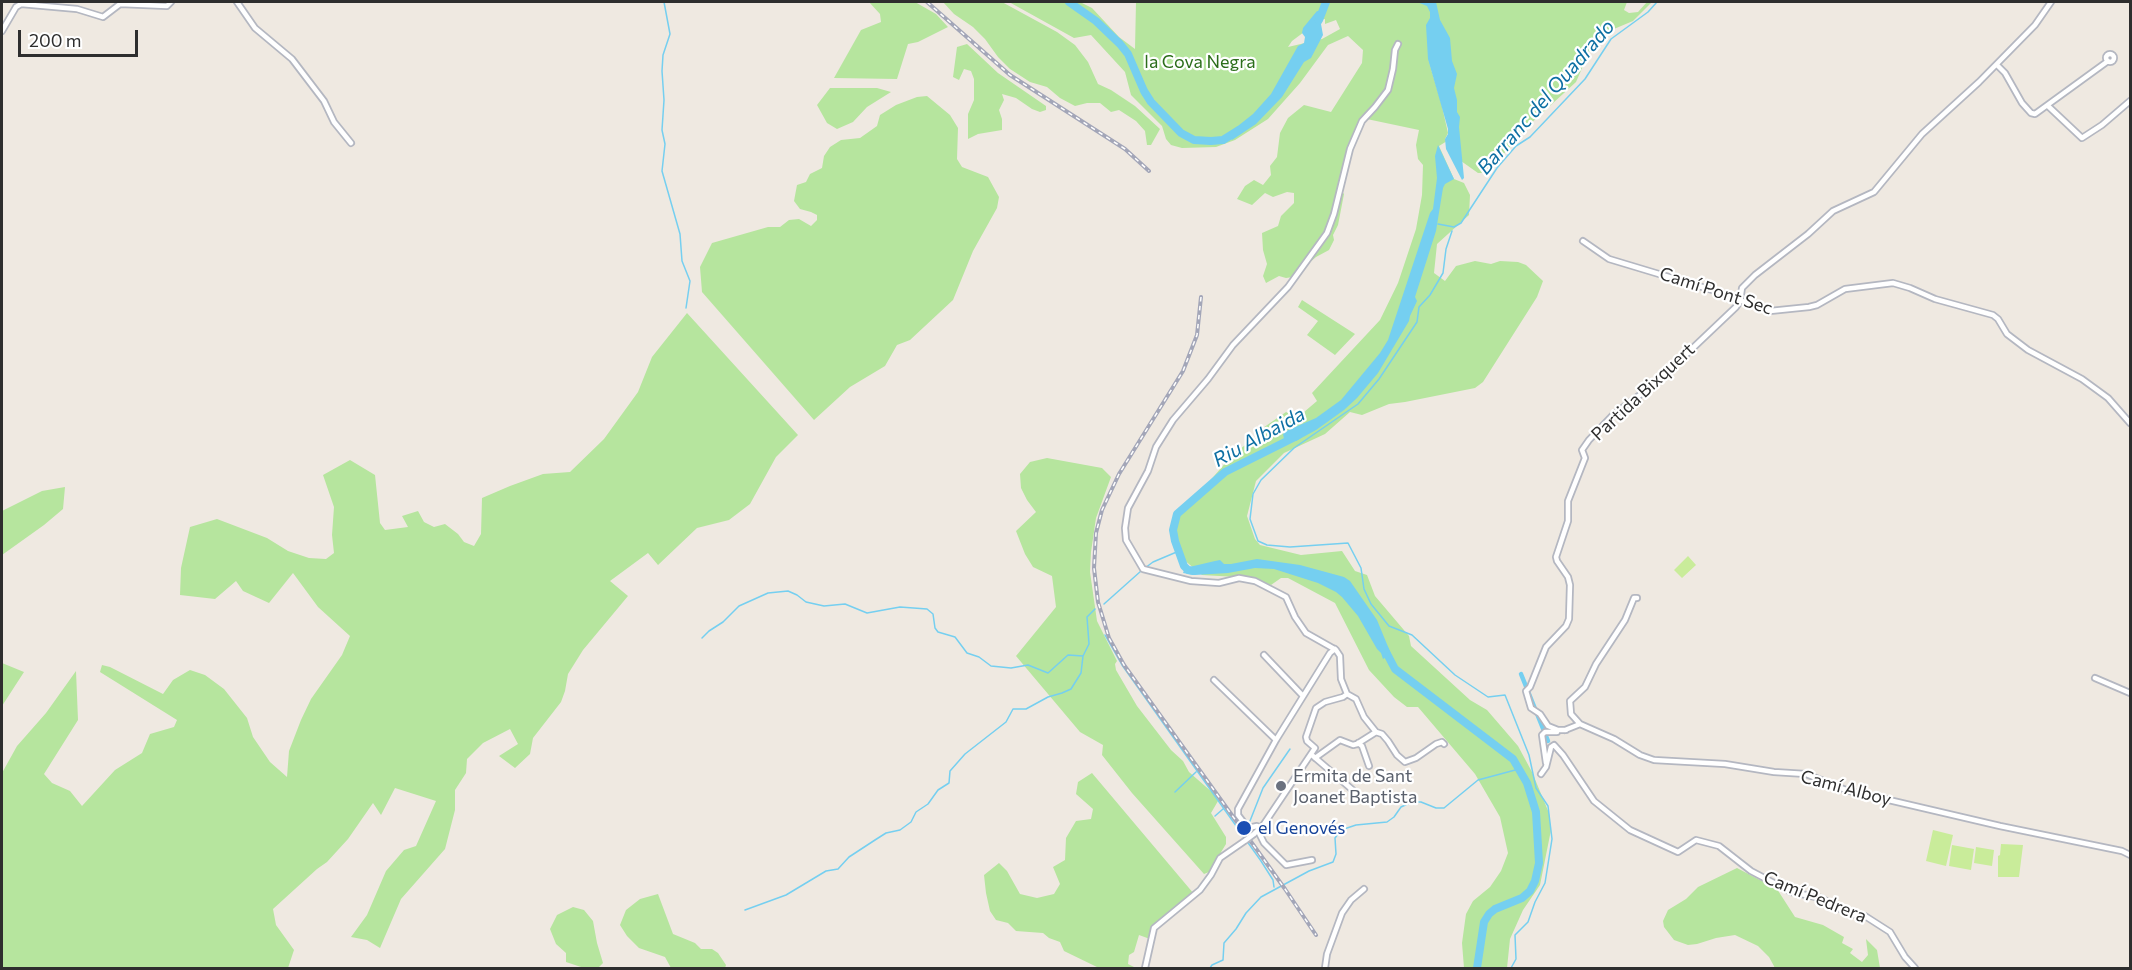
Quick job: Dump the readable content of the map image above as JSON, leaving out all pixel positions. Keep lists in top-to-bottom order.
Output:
{
  "streets": {
    "street": [
      "Camí Pont Sec",
      "Partida Bixquert",
      "Camí Alboy",
      "Camí Pedrera"
    ]
  },
  "crossings": [
    ["Camí Pont Sec", "Partida Bixquert"]
  ],
  "water": ["Barranc del Quadrado", "Riu Albaida"],
  "parks": ["la Cova Negra"],
  "places": ["Ermita de Sant Joanet Baptista", "el Genovés"],
  "scale_bar": "200 m"
}
